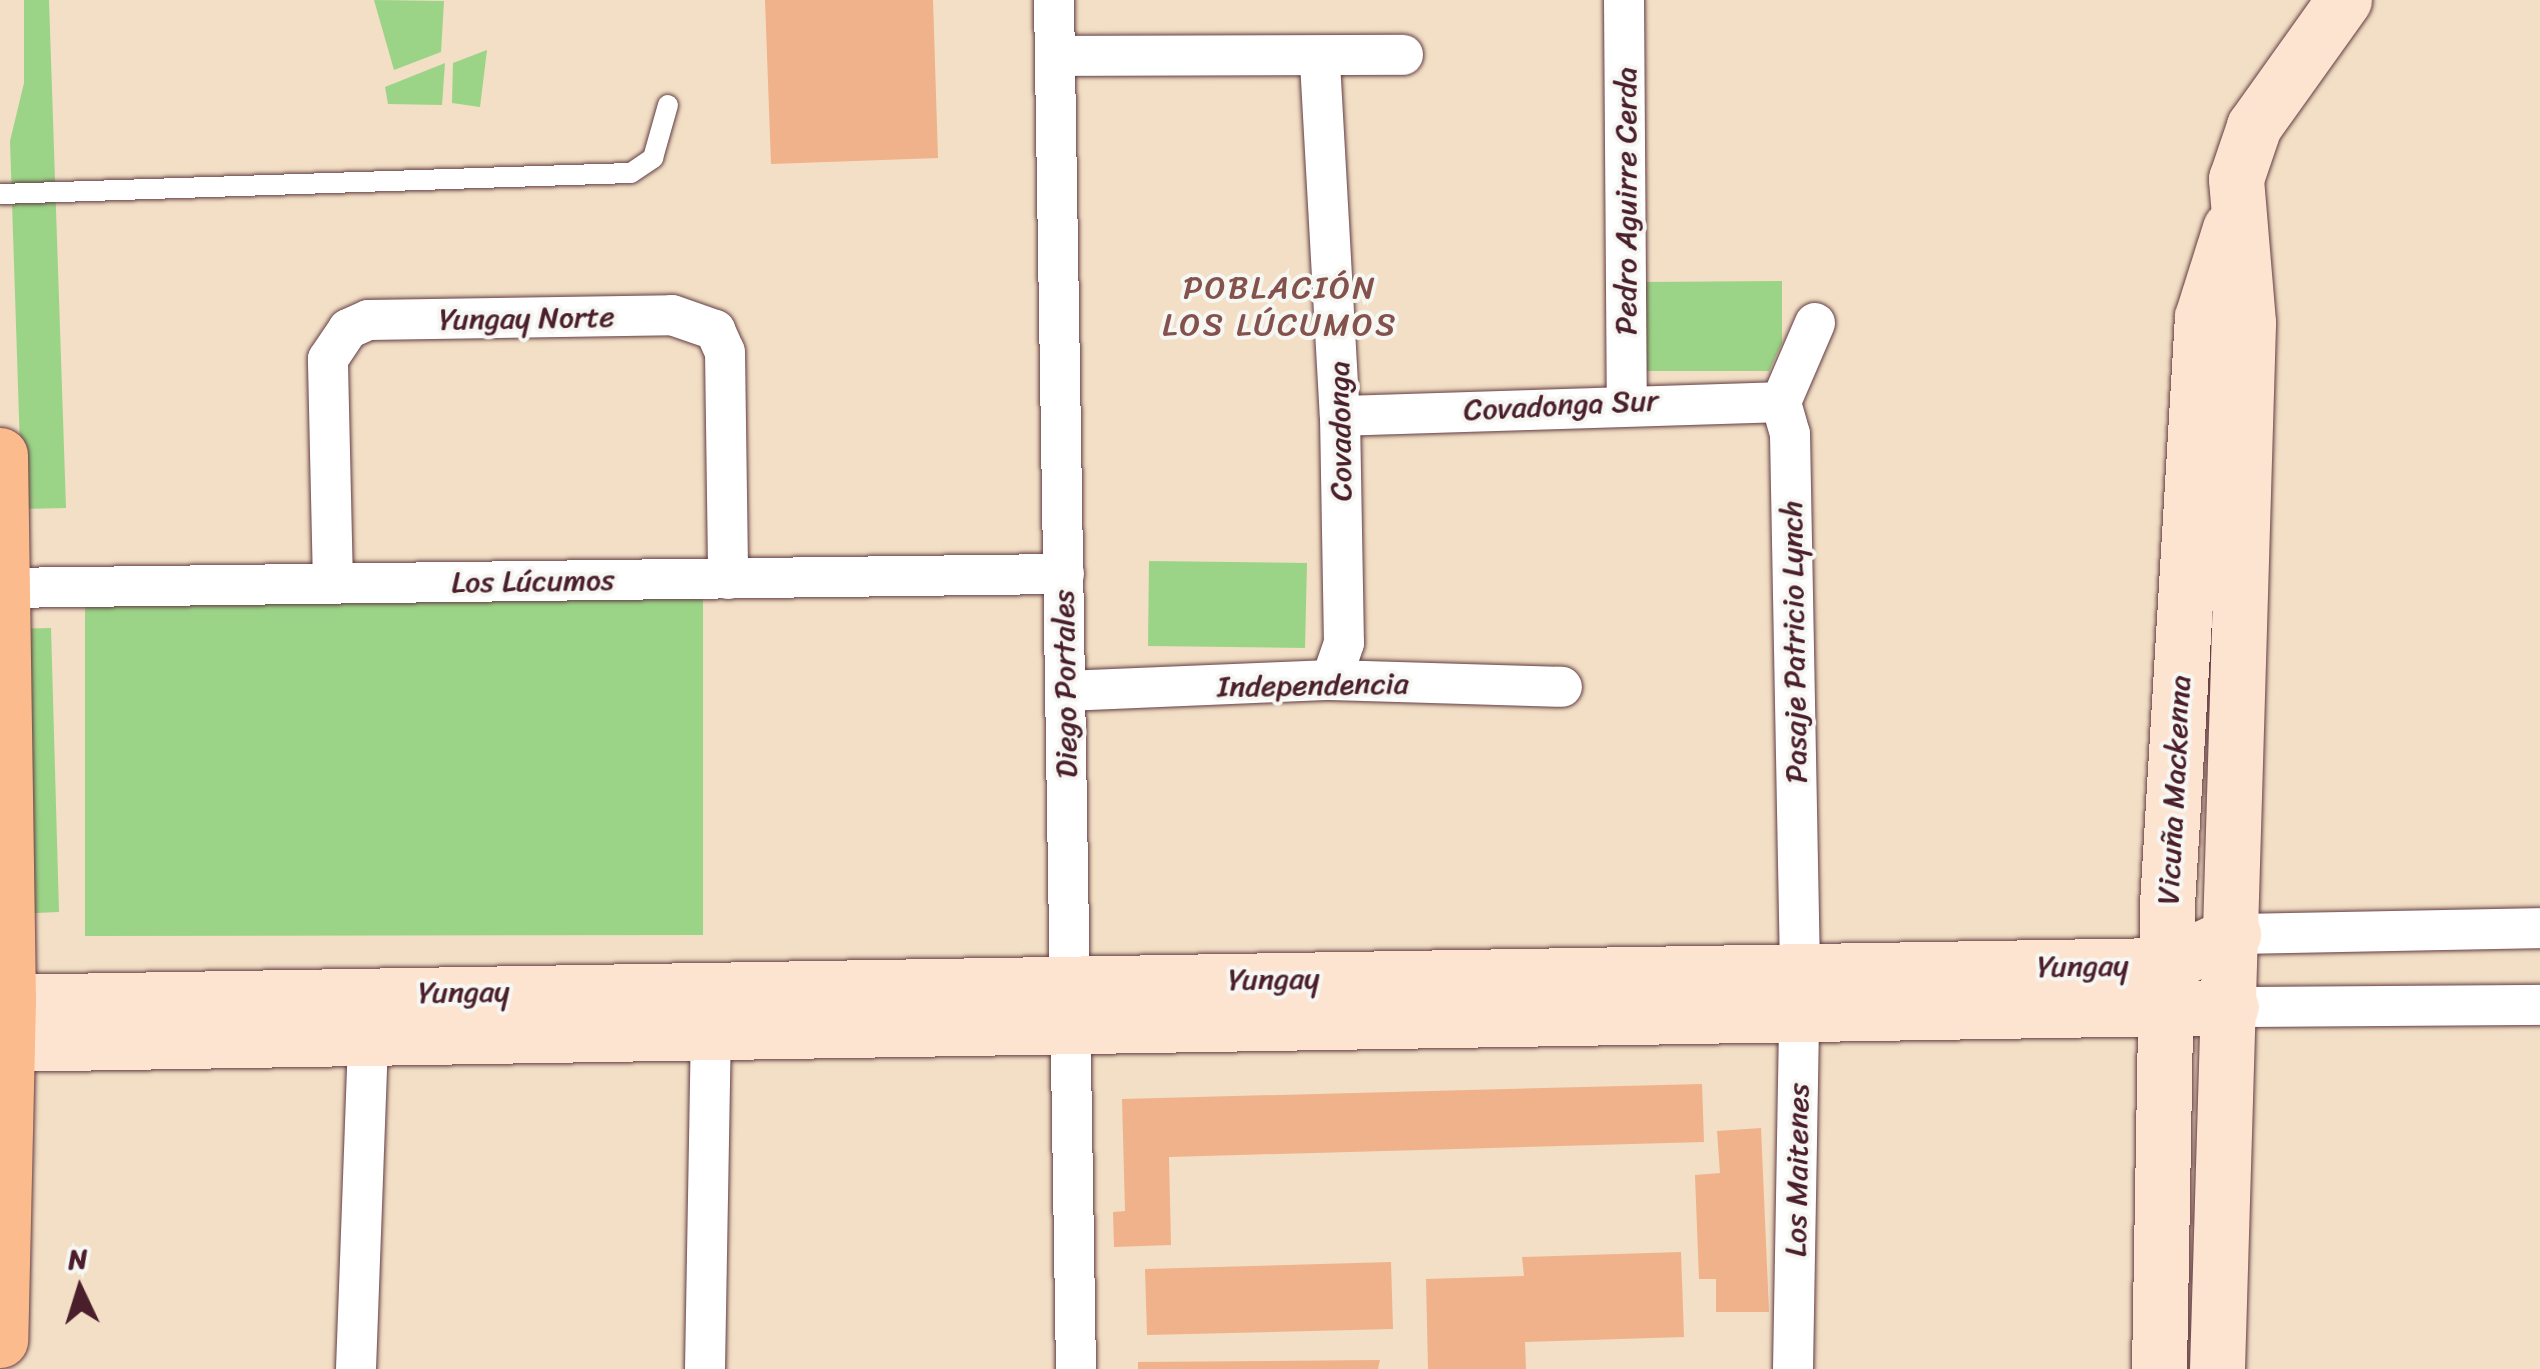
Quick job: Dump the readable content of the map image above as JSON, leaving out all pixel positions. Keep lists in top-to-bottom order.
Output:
{
  "streets": {
    "main road": ["Vicuña Mackenna", "Yungay"],
    "street": [
      "Pedro Aguirre Cerda",
      "Yungay Norte",
      "Covadonga Sur",
      "Covadonga",
      "Los Lúcumos",
      "Pasaje Patricio Lynch",
      "Diego Portales",
      "Independencia",
      "Los Maitenes"
    ]
  },
  "crossings": [
    ["Pedro Aguirre Cerda", "Covadonga Sur"],
    ["Yungay Norte", "Los Lúcumos"],
    ["Covadonga Sur", "Covadonga"],
    ["Covadonga Sur", "Pasaje Patricio Lynch"],
    ["Covadonga", "Independencia"],
    ["Los Lúcumos", "Diego Portales"],
    ["Pasaje Patricio Lynch", "Yungay"],
    ["Pasaje Patricio Lynch", "Los Maitenes"],
    ["Diego Portales", "Independencia"],
    ["Diego Portales", "Yungay"],
    ["Vicuña Mackenna", "Yungay"],
    ["Yungay", "Los Maitenes"]
  ],
  "districts": ["POBLACIÓN LOS LÚCUMOS"],
  "north": "top"
}
